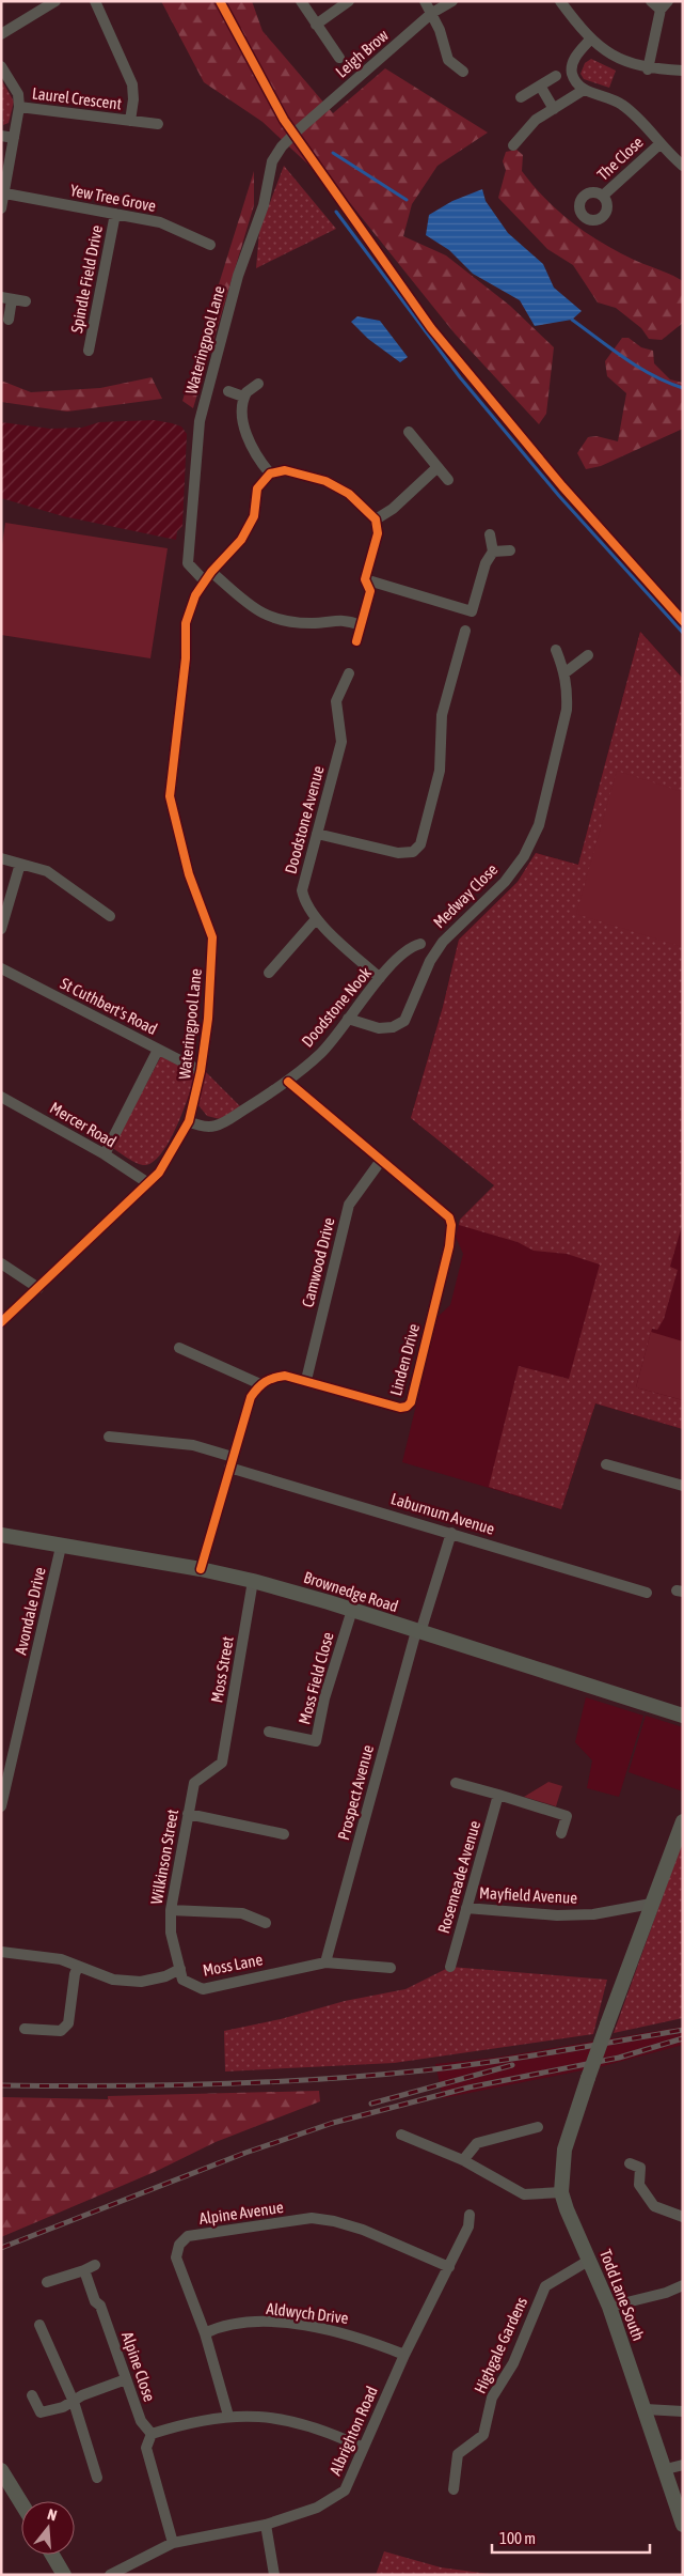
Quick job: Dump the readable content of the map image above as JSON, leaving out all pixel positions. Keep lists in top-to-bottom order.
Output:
{
  "streets": {
    "main road": ["Brownedge Road", "Todd Lane South"],
    "street": [
      "Leigh Brow",
      "Laurel Crescent",
      "The Close",
      "Yew Tree Grove",
      "Spindle Field Drive",
      "Wateringpool Lane",
      "Doodstone Avenue",
      "Medway Close",
      "St Cuthbert's Road",
      "Doodstone Nook",
      "Mercer Road",
      "Camwood Drive",
      "Linden Drive",
      "Laburnum Avenue",
      "Avondale Drive",
      "Moss Street",
      "Moss Field Close",
      "Prospect Avenue",
      "Wilkinson Street",
      "Rosemeade Avenue",
      "Mayfield Avenue",
      "Moss Lane",
      "Alpine Avenue",
      "Aldwych Drive",
      "Highgale Gardens",
      "Alpine Close",
      "Albrighton Road"
    ]
  },
  "crossings": [
    ["Leigh Brow", "Wateringpool Lane"],
    ["Yew Tree Grove", "Spindle Field Drive"],
    ["Wateringpool Lane", "St Cuthbert's Road"],
    ["Wateringpool Lane", "Doodstone Nook"],
    ["Wateringpool Lane", "Mercer Road"],
    ["Doodstone Avenue", "Doodstone Nook"],
    ["Medway Close", "Doodstone Nook"],
    ["Doodstone Nook", "Linden Drive"],
    ["Camwood Drive", "Linden Drive"],
    ["Laburnum Avenue", "Prospect Avenue"],
    ["Brownedge Road", "Avondale Drive"],
    ["Brownedge Road", "Moss Street"],
    ["Brownedge Road", "Moss Field Close"],
    ["Brownedge Road", "Prospect Avenue"],
    ["Moss Street", "Wilkinson Street"],
    ["Prospect Avenue", "Moss Lane"],
    ["Wilkinson Street", "Moss Lane"],
    ["Rosemeade Avenue", "Mayfield Avenue"],
    ["Mayfield Avenue", "Todd Lane South"],
    ["Alpine Avenue", "Aldwych Drive"],
    ["Alpine Avenue", "Albrighton Road"],
    ["Todd Lane South", "Highgale Gardens"],
    ["Aldwych Drive", "Albrighton Road"]
  ],
  "scale_bar": "100 m",
  "north": "top"
}
